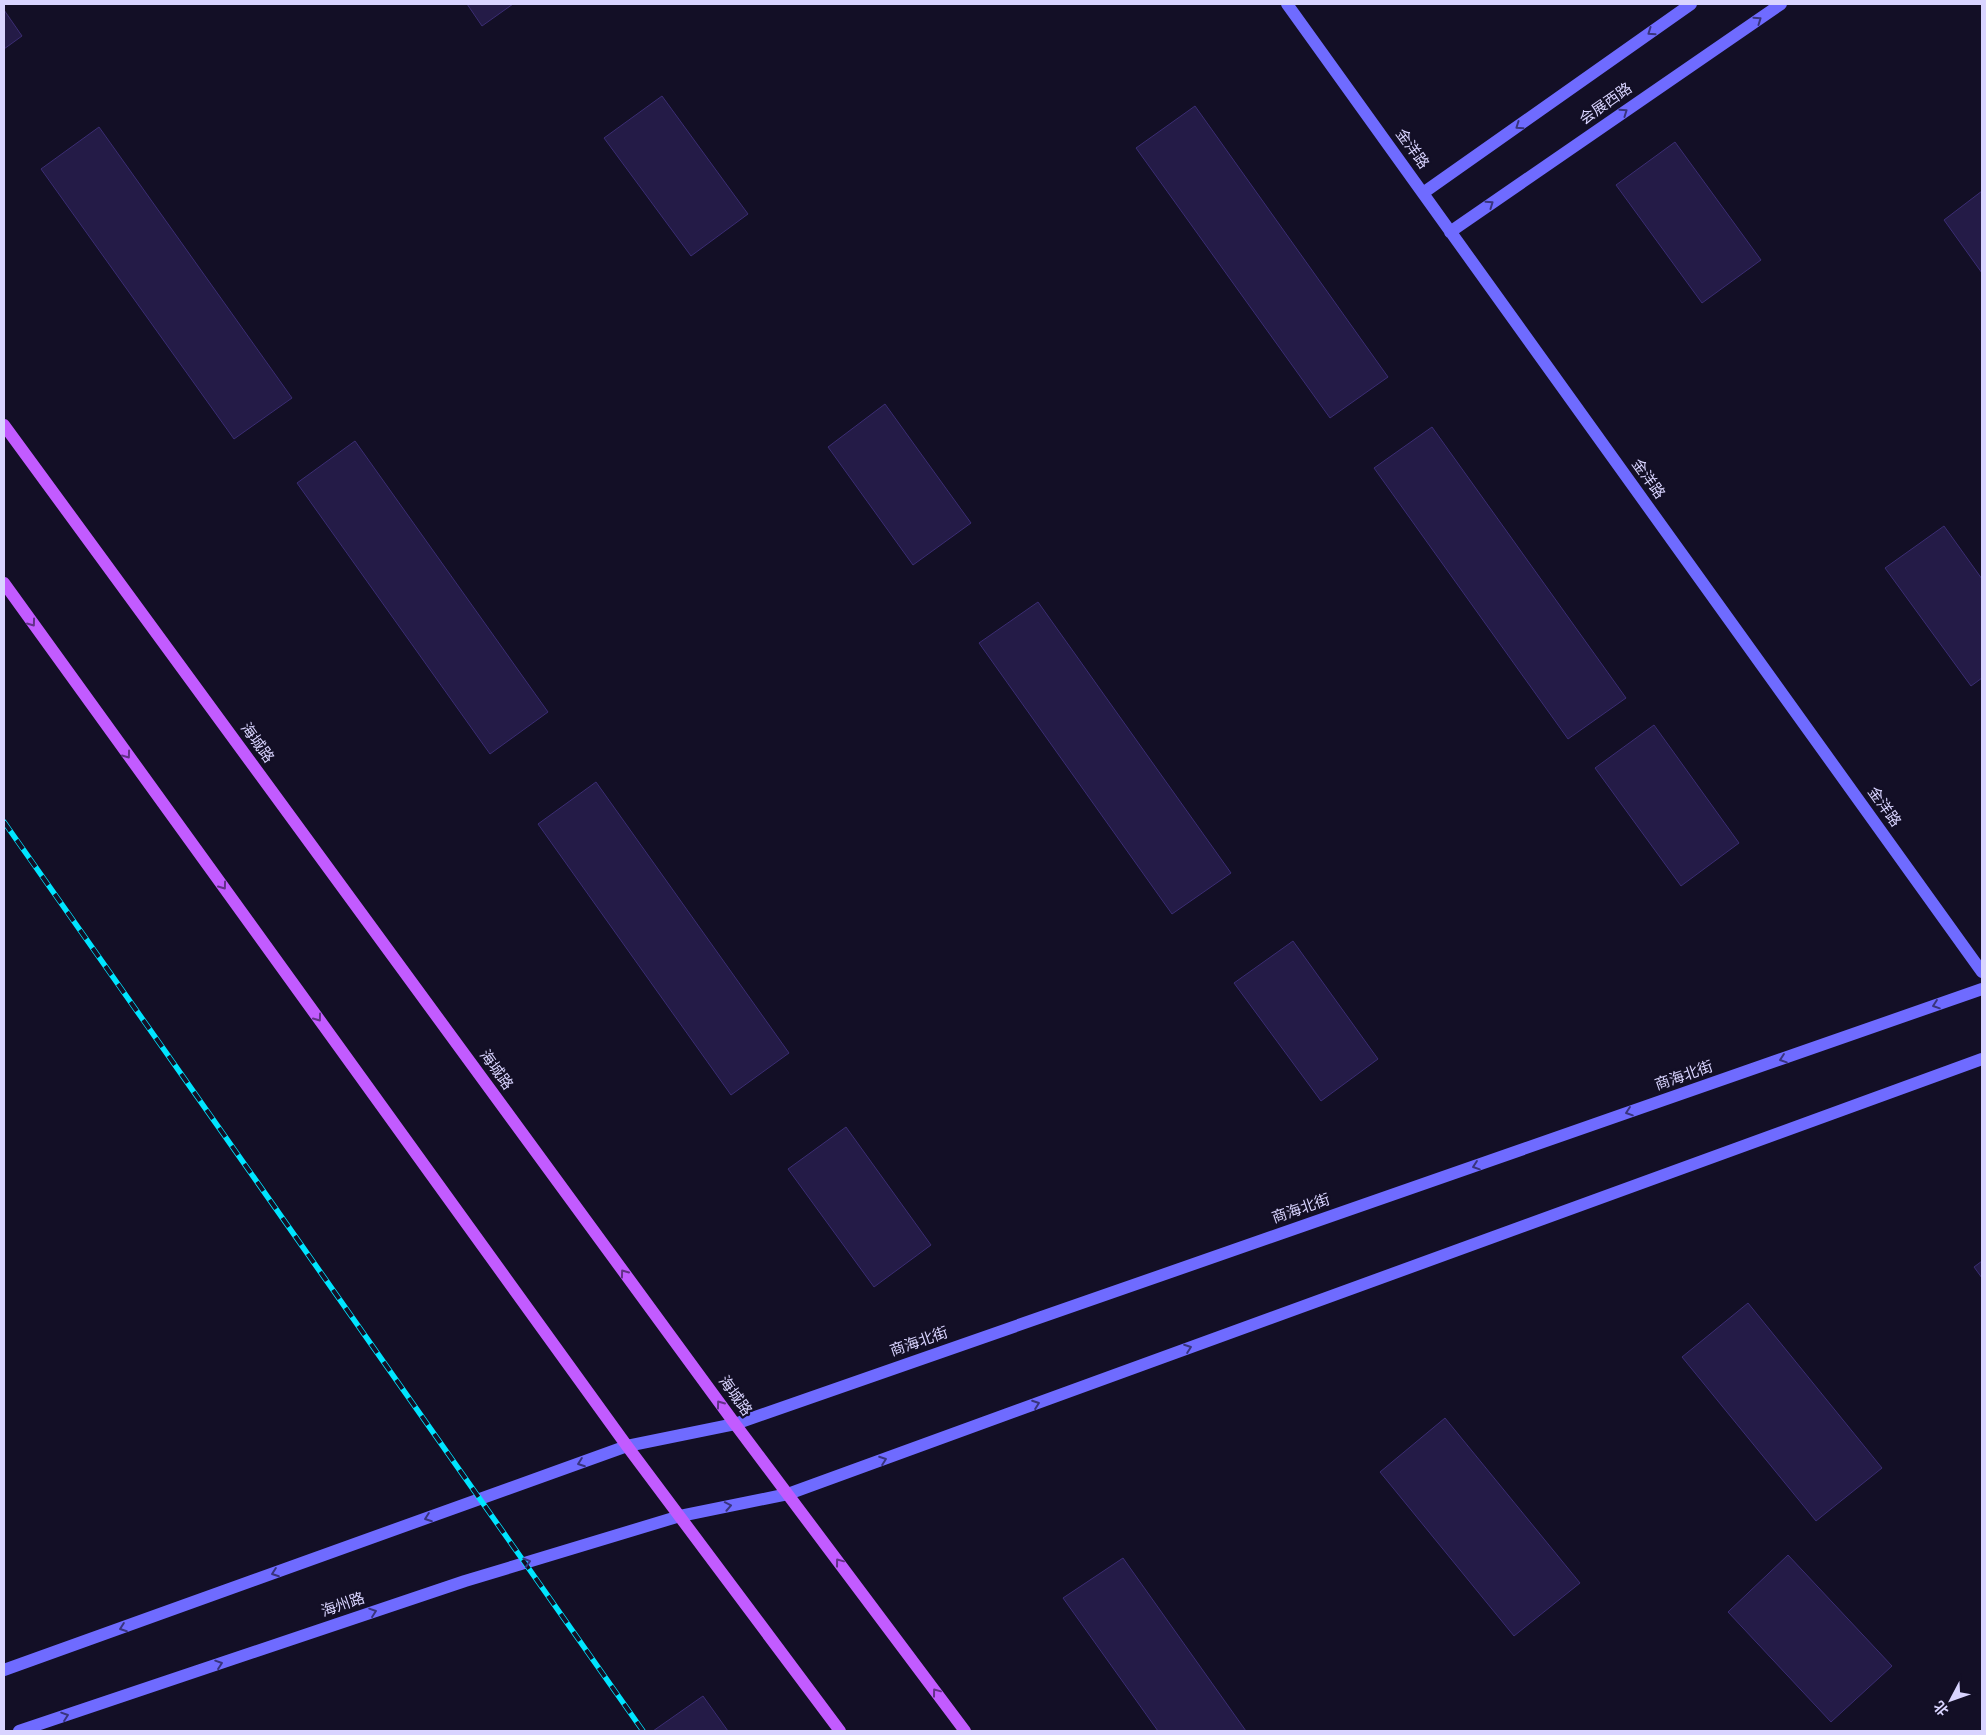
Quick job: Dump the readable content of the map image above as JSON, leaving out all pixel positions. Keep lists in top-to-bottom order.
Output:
{
  "streets": {
    "main road": [
      "会展西路",
      "金洋路",
      "海城路",
      "商海北街",
      "海州路"
    ]
  },
  "crossings": [
    ["会展西路", "金洋路"],
    ["海城路", "商海北街"]
  ],
  "north": "bottom left"
}
